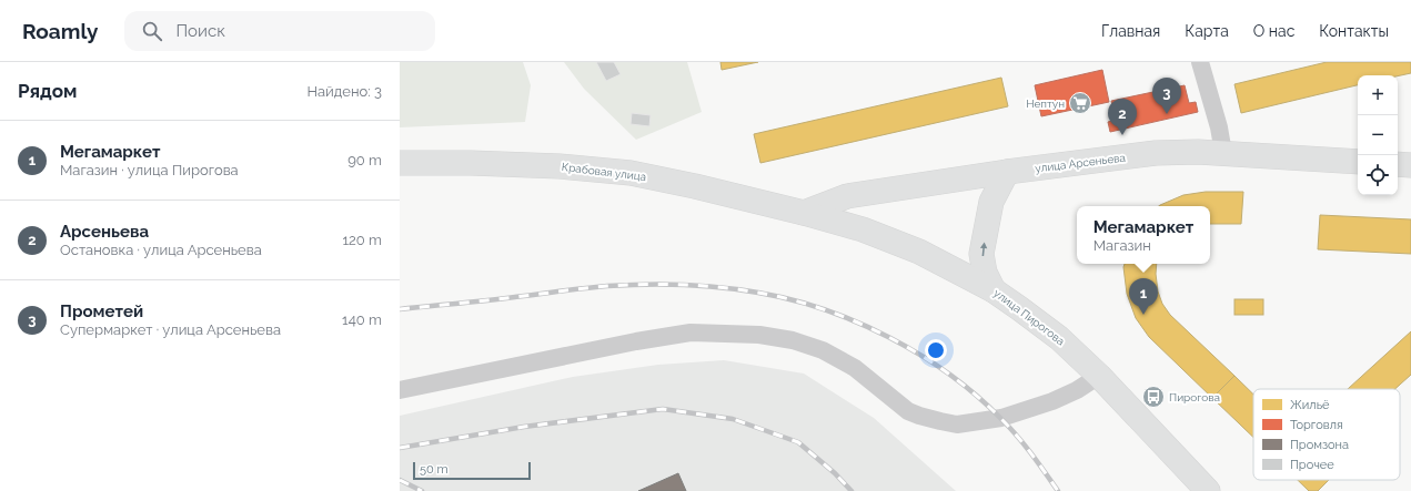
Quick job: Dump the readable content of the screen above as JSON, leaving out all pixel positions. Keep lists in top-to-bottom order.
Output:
{
  "streets": {
    "main road": ["улица Арсеньева", "Крабовая улица", "улица Пирогова"]
  },
  "crossings": [
    ["улица Арсеньева", "Крабовая улица"],
    ["улица Арсеньева", "улица Пирогова"],
    ["Крабовая улица", "улица Пирогова"]
  ],
  "places": {
    "supermarket": ["Нептун"],
    "bus stop": ["Пирогова"]
  },
  "legend": [
    "Жильё",
    "Торговля",
    "Промзона",
    "Прочее"
  ],
  "scale_bar": "50 m",
  "page": {
    "header": "Roamly",
    "search": "Поиск",
    "nav": [
      "Главная",
      "Карта",
      "О нас",
      "Контакты"
    ],
    "heading": ["Рядом", "Найдено: 3"],
    "map_buttons": ["+", "−"],
    "pins": ["3", "2", "1"],
    "list": [
      {
        "mark": "1",
        "name": "Мегамаркет",
        "note": "Магазин · улица Пирогова",
        "value": "90 m"
      },
      {
        "mark": "2",
        "name": "Арсеньева",
        "note": "Остановка · улица Арсеньева",
        "value": "120 m"
      },
      {
        "mark": "3",
        "name": "Прометей",
        "note": "Супермаркет · улица Арсеньева",
        "value": "140 m"
      }
    ],
    "popup": ["Мегамаркет", "Магазин"],
    "scale": "50 m"
  }
}
